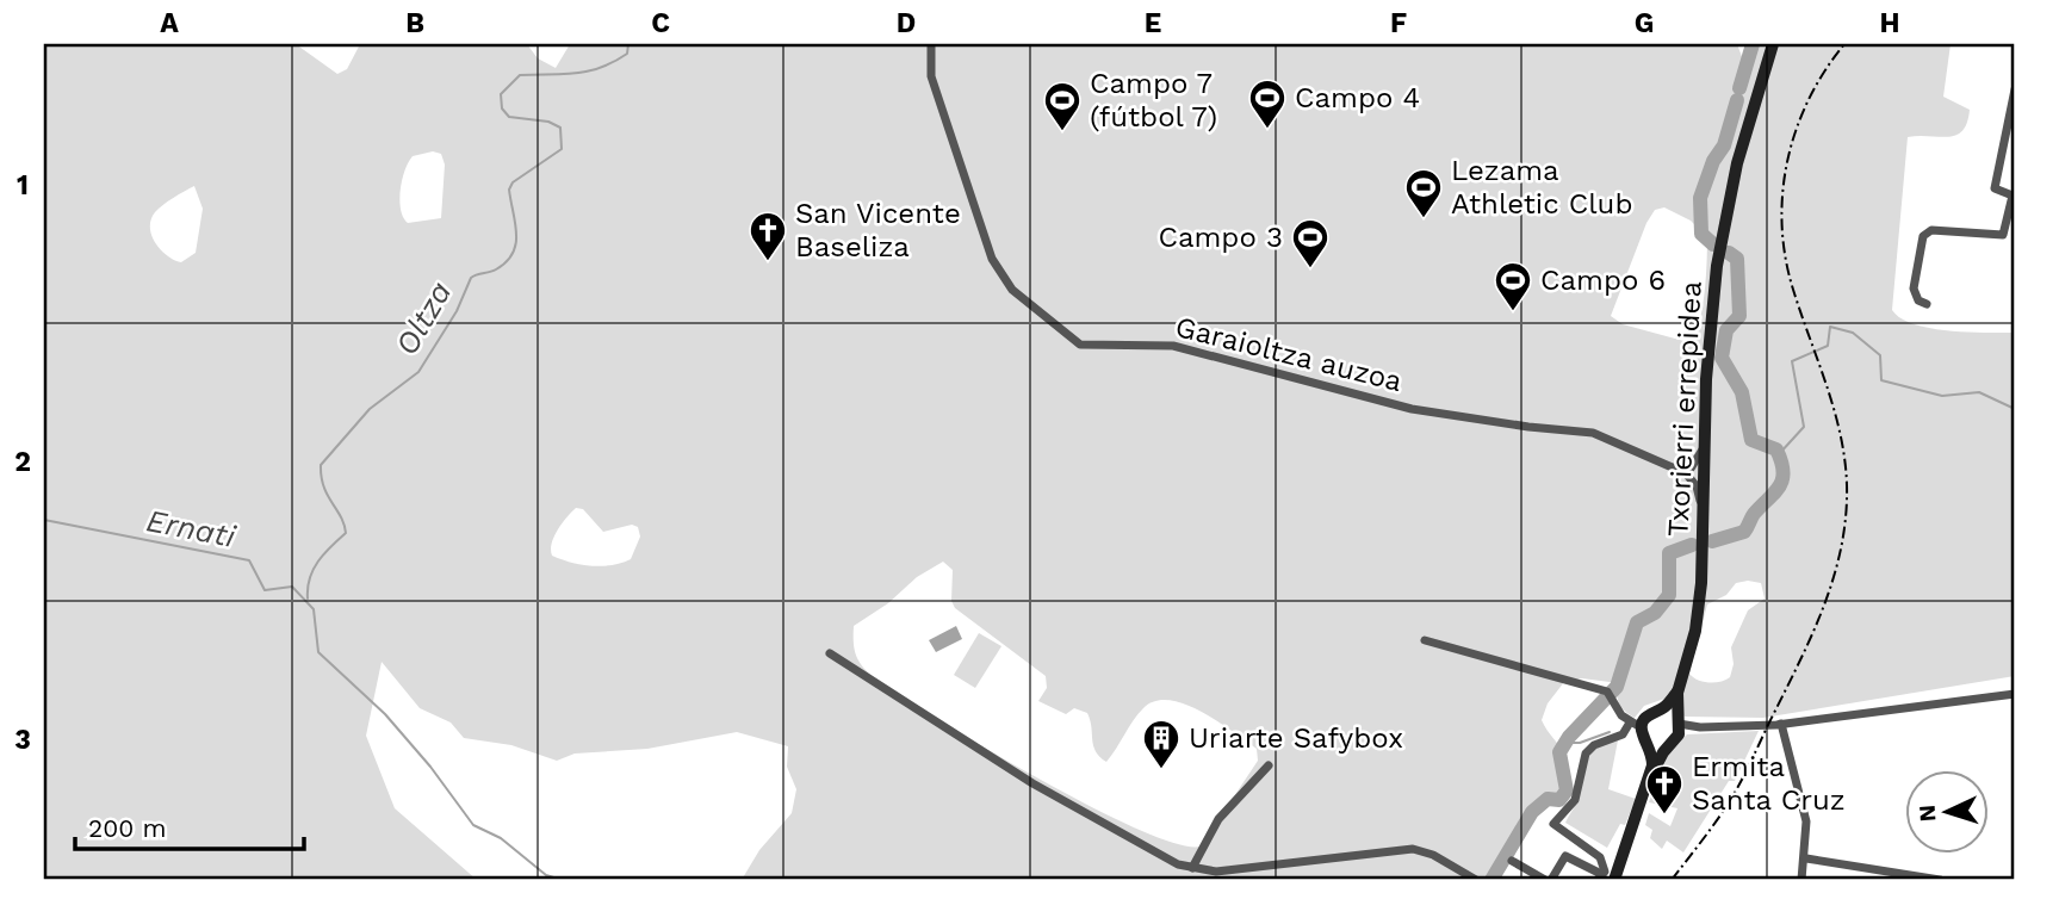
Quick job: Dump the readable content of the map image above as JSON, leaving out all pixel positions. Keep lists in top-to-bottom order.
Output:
{
  "streets": {
    "street": ["Garaioltza auzoa", "Txorierri errepidea"]
  },
  "water": ["Oltza", "Ernati"],
  "places": {
    "sports": [
      "Campo 4",
      "Campo 7 (fútbol 7)",
      "Lezama Athletic Club",
      "Campo 3",
      "Campo 6"
    ],
    "church": ["San Vicente Baseliza", "Ermita Santa Cruz"],
    "building": ["Uriarte Safybox"]
  },
  "scale_bar": "200 m",
  "north": "left",
  "grid": {
    "columns": [
      "A",
      "B",
      "C",
      "D",
      "E",
      "F",
      "G",
      "H"
    ],
    "rows": ["1", "2", "3"]
  }
}
